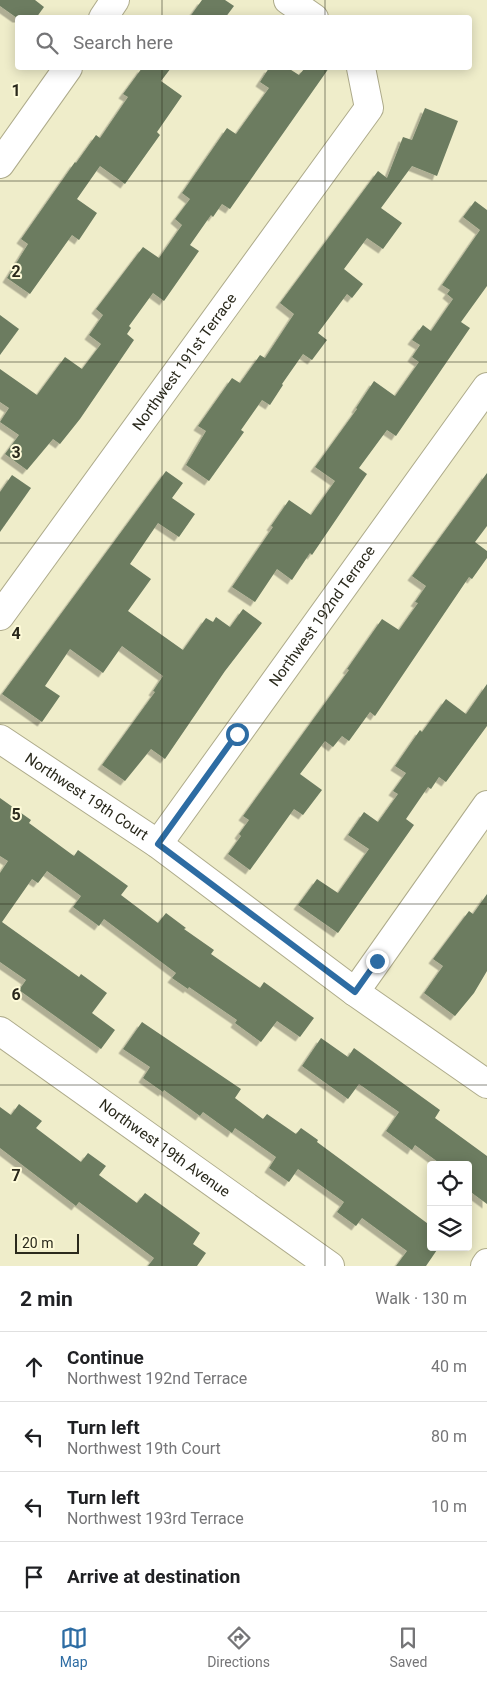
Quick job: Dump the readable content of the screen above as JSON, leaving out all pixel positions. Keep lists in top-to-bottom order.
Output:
{
  "streets": {
    "street": [
      "Northwest 191st Terrace",
      "Northwest 192nd Terrace",
      "Northwest 19th Court",
      "Northwest 19th Avenue"
    ]
  },
  "crossings": [
    ["Northwest 192nd Terrace", "Northwest 19th Court"]
  ],
  "scale_bar": "20 m",
  "page": {
    "search": "Search here",
    "scale": "20 m",
    "heading": ["2 min", "Walk · 130 m"],
    "list": [
      ["Continue", "Northwest 192nd Terrace", "40 m"],
      ["Turn left", "Northwest 19th Court", "80 m"],
      ["Turn left", "Northwest 193rd Terrace", "10 m"],
      "Arrive at destination"
    ],
    "nav": ["Map", "Directions", "Saved"]
  },
  "grid": {
    "rows": [
      "1",
      "2",
      "3",
      "4",
      "5",
      "6",
      "7"
    ]
  }
}
